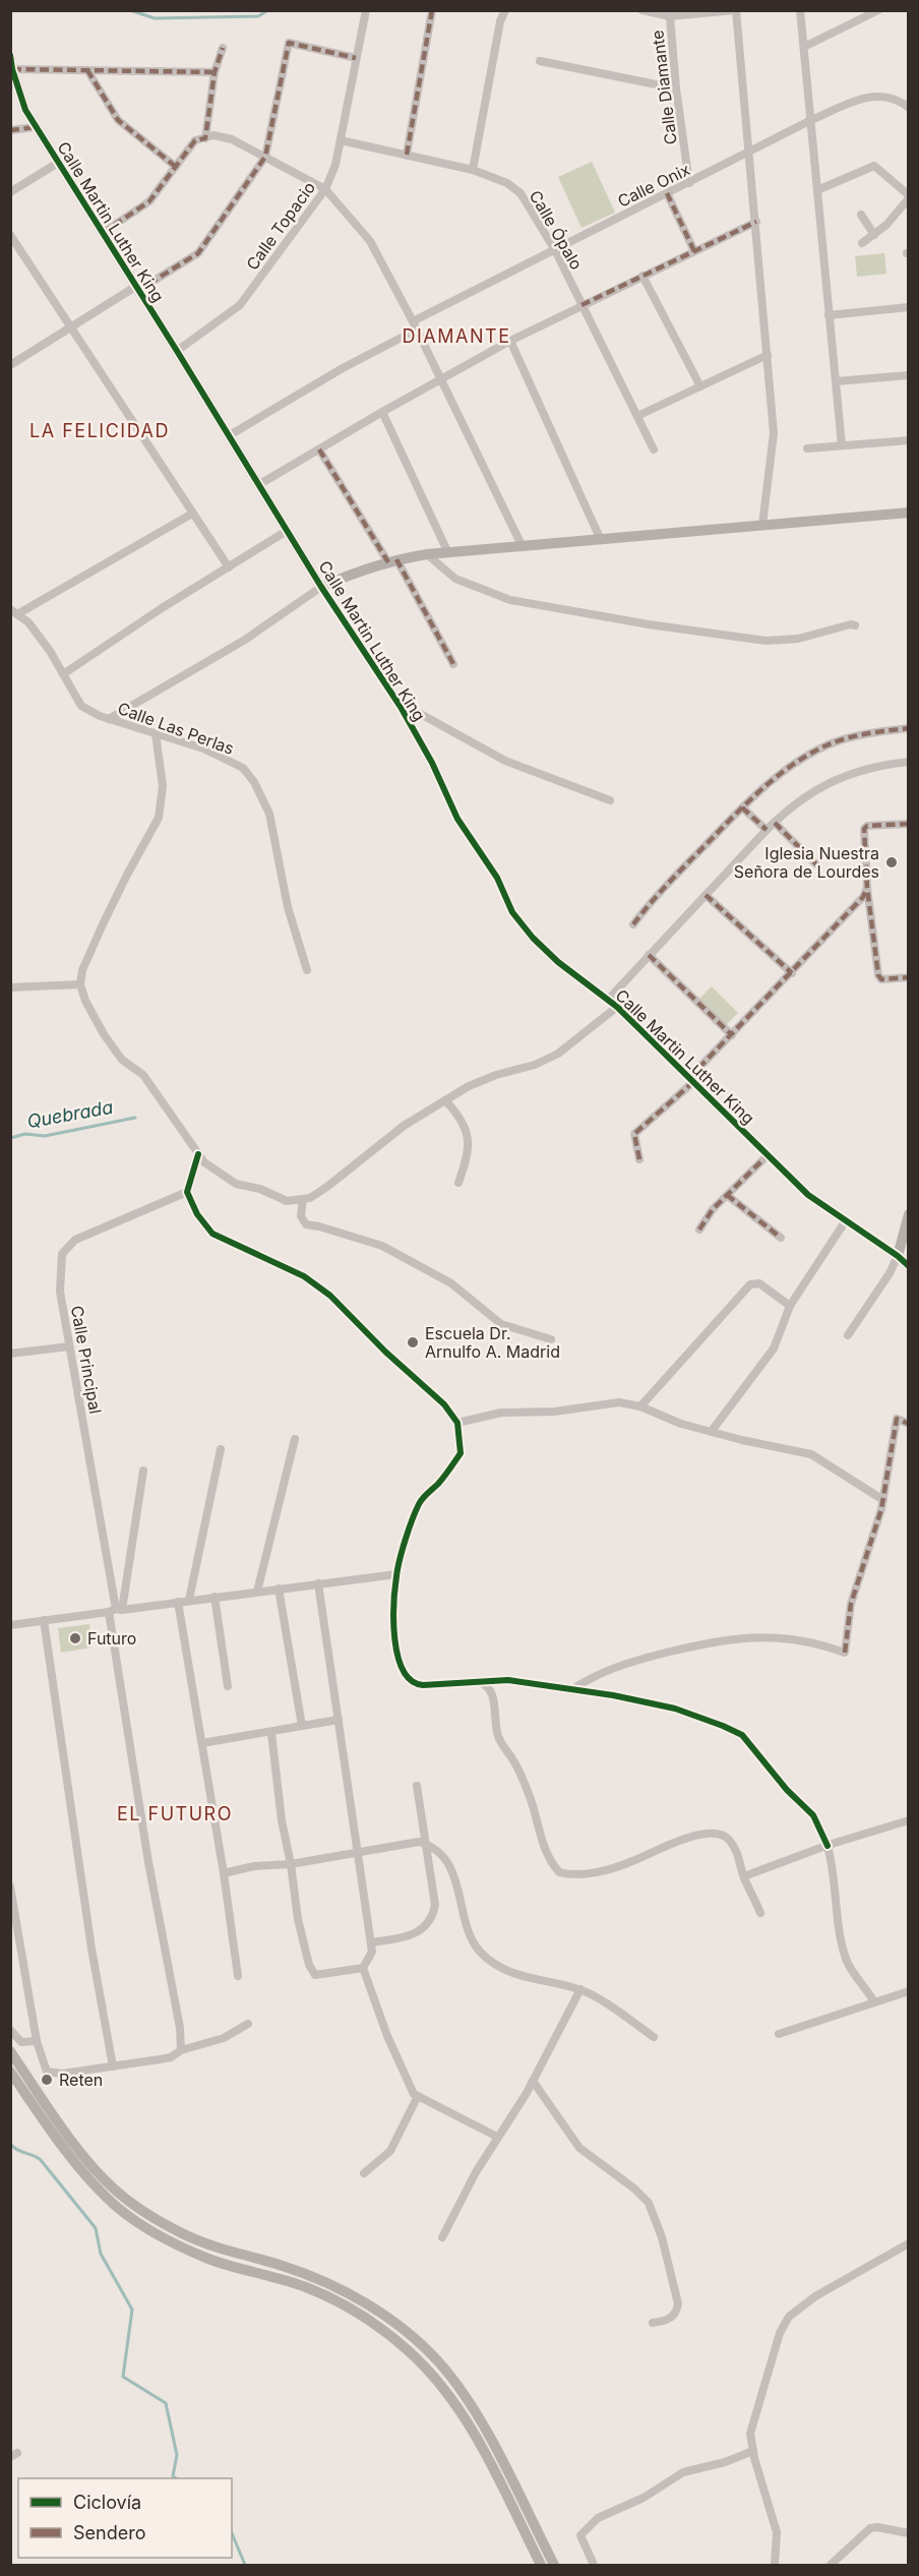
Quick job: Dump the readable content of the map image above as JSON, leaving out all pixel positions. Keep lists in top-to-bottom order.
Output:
{
  "streets": {
    "main road": ["Calle Martin Luther King"],
    "street": [
      "Calle Diamante",
      "Calle Onix",
      "Calle Topacio",
      "Calle Ópalo",
      "Calle Las Perlas",
      "Calle Principal"
    ]
  },
  "crossings": [
    ["Calle Diamante", "Calle Onix"],
    ["Calle Onix", "Calle Ópalo"],
    ["Calle Martin Luther King", "Calle Topacio"],
    ["Calle Topacio", "Calle Ópalo"]
  ],
  "districts": ["DIAMANTE", "LA FELICIDAD", "EL FUTURO"],
  "water": ["Quebrada"],
  "places": [
    "Iglesia Nuestra Señora de Lourdes",
    "Escuela Dr. Arnulfo A. Madrid",
    "Futuro",
    "Reten"
  ],
  "legend": ["Ciclovía", "Sendero"]
}
